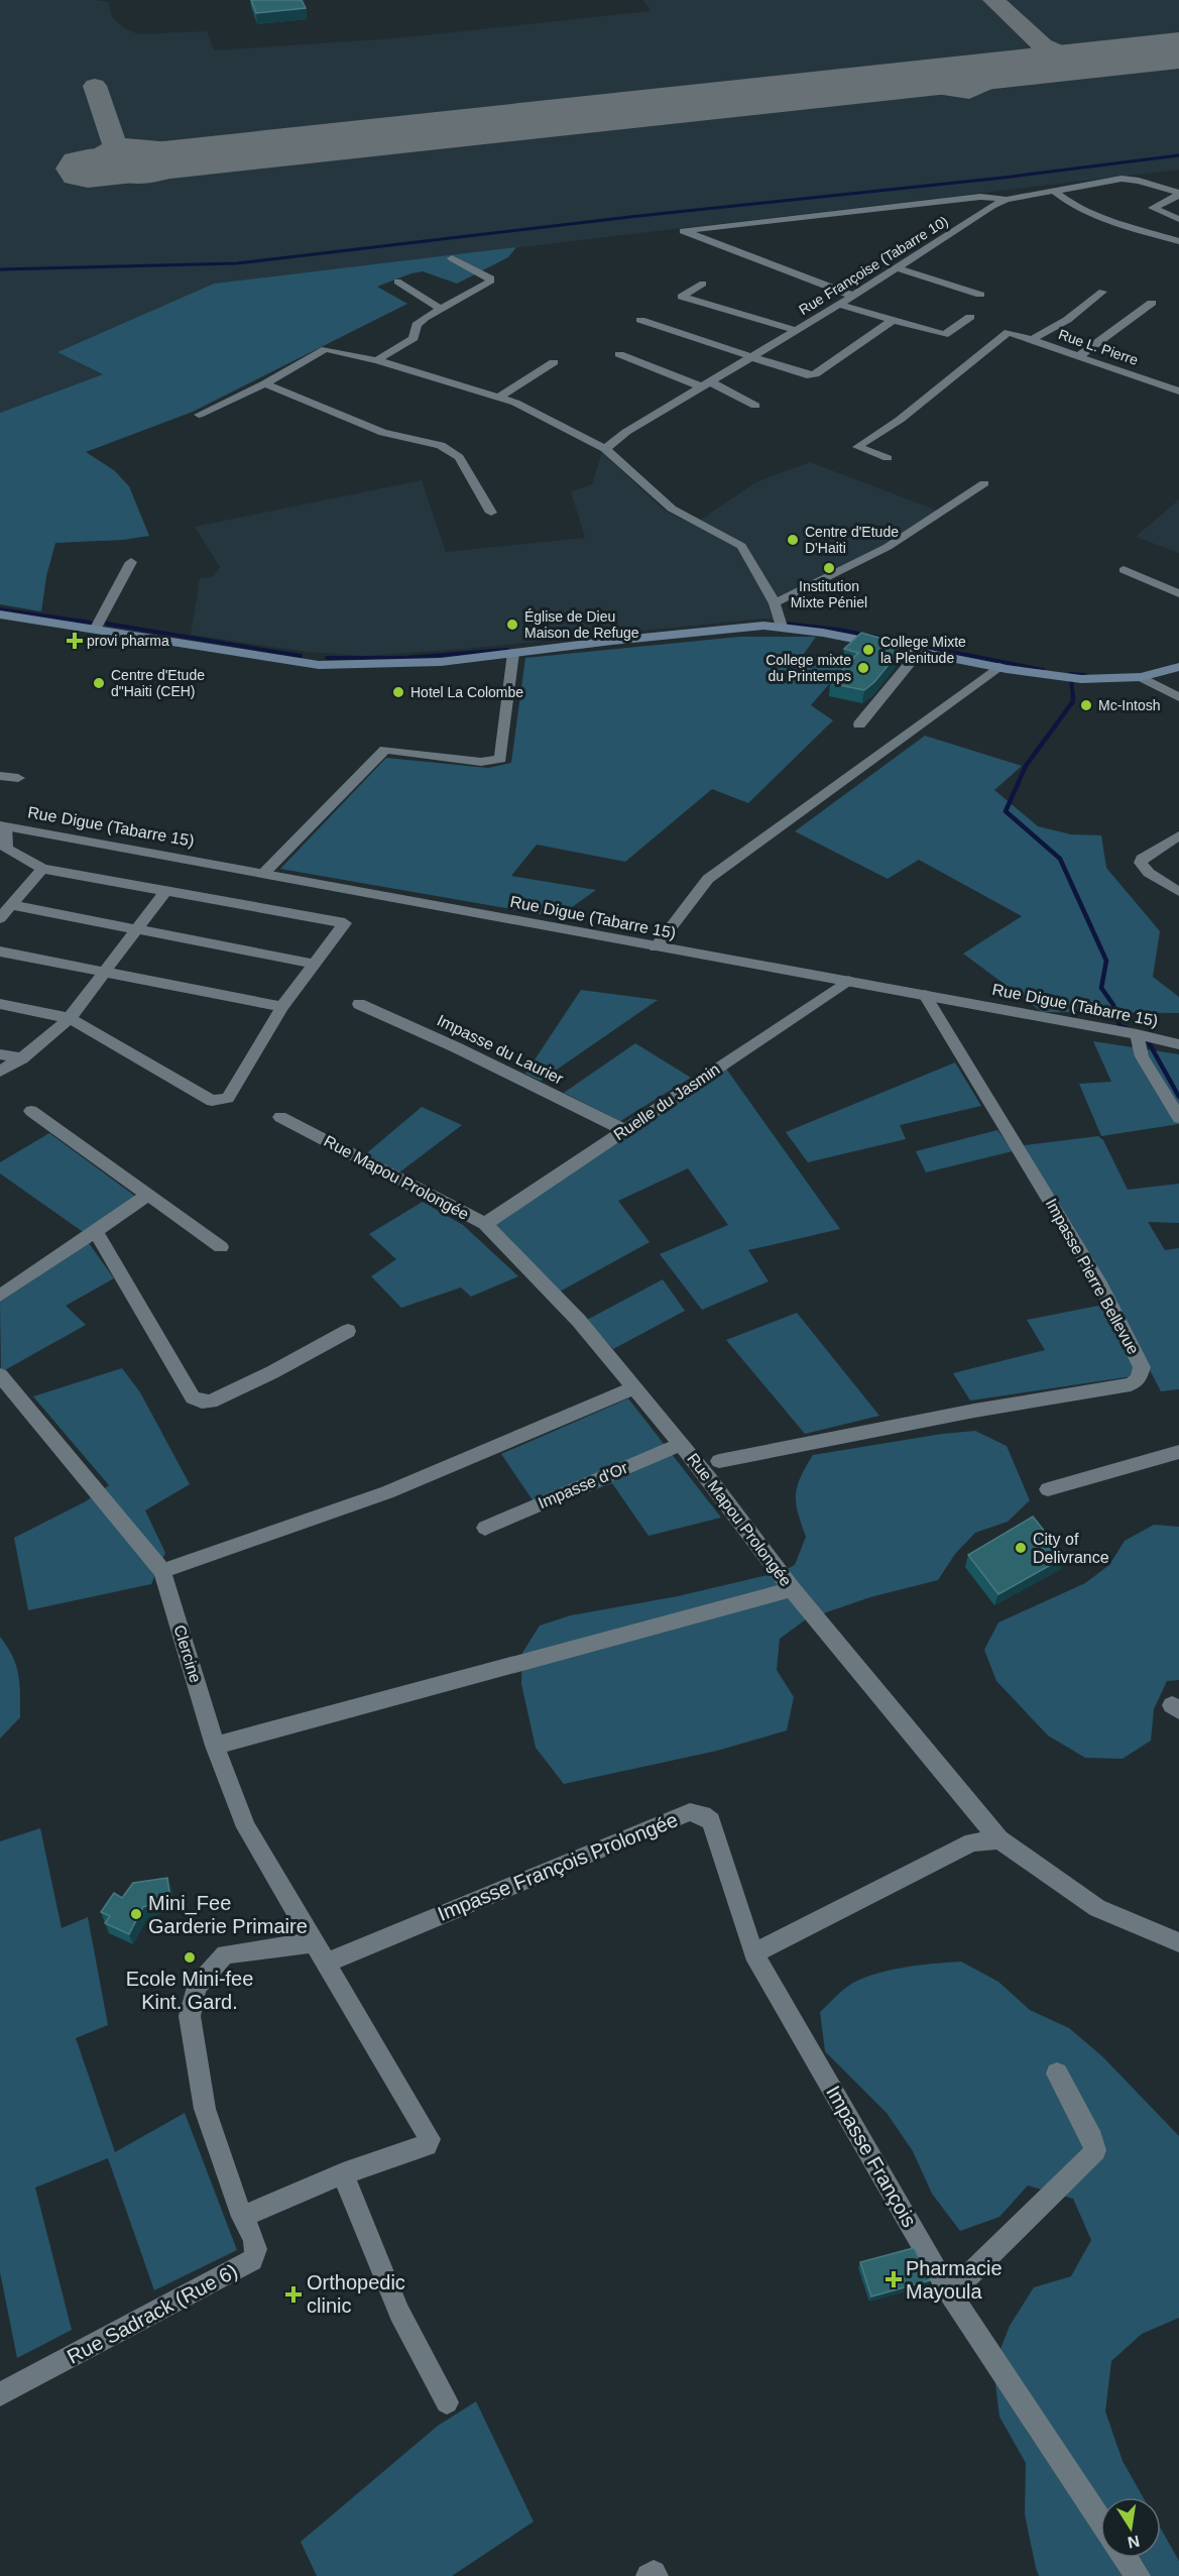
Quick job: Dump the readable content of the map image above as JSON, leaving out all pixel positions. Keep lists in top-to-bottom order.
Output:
{
  "streets": {
    "street": [
      "Rue Françoise (Tabarre 10)",
      "Rue L. Pierre",
      "Rue Digue (Tabarre 15)",
      "Impasse du Laurier",
      "Ruelle du Jasmin",
      "Rue Mapou Prolongée",
      "Impasse Pierre Bellevue",
      "Impasse d'Or",
      "Clercine",
      "Impasse François Prolongée",
      "Impasse François",
      "Rue Sadrack (Rue 6)"
    ]
  },
  "crossings": [
    ["Rue Digue (Tabarre 15)", "Ruelle du Jasmin"],
    ["Rue Digue (Tabarre 15)", "Impasse Pierre Bellevue"],
    ["Impasse du Laurier", "Ruelle du Jasmin"],
    ["Ruelle du Jasmin", "Rue Mapou Prolongée"],
    ["Rue Mapou Prolongée", "Impasse d'Or"],
    ["Clercine", "Impasse François Prolongée"],
    ["Clercine", "Rue Sadrack (Rue 6)"],
    ["Impasse François Prolongée", "Impasse François"]
  ],
  "places": {
    "other": [
      "Centre d'Etude D'Haiti",
      "Institution Mixte Péniel",
      "Église de Dieu Maison de Refuge",
      "College Mixte la Plenitude",
      "College mixte du Printemps",
      "Centre d'Etude d\"Haiti (CEH)",
      "Hotel La Colombe",
      "Mc-Intosh",
      "City of Delivrance",
      "Mini_Fee Garderie Primaire",
      "Ecole Mini-fee Kint. Gard."
    ],
    "health": ["provi pharma", "Pharmacie Mayoula", "Orthopedic clinic"]
  },
  "north": "bottom"
}
